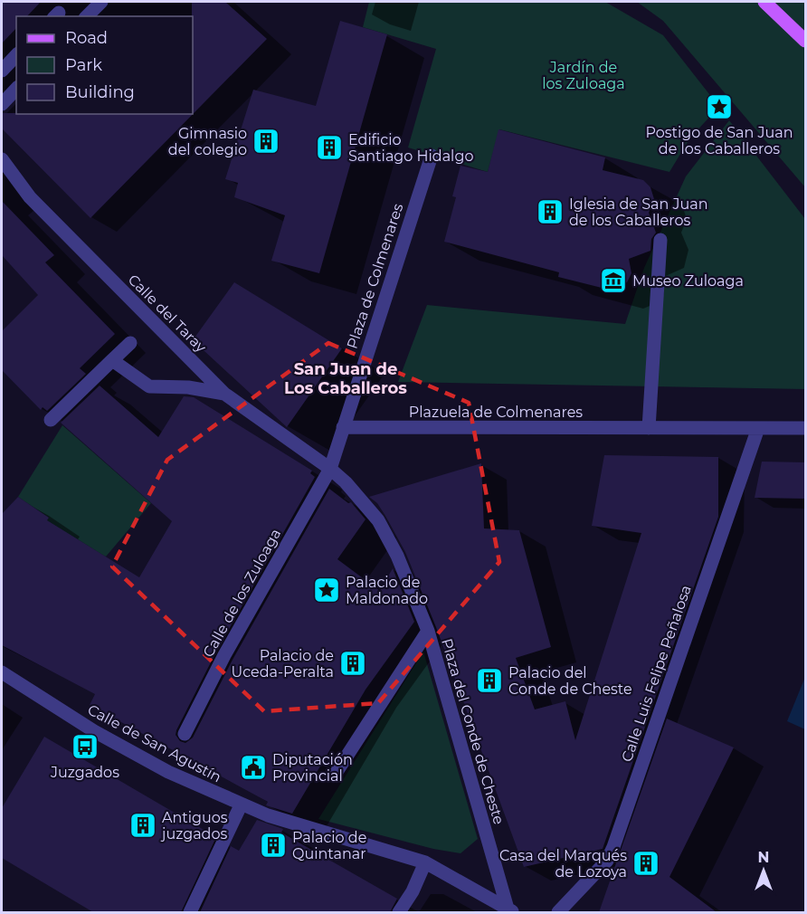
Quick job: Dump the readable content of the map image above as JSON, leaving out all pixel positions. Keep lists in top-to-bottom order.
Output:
{
  "streets": {
    "street": [
      "Plaza de Colmenares",
      "Calle del Taray",
      "Plazuela de Colmenares",
      "Calle de los Zuloaga",
      "Calle Luis Felipe Peñalosa",
      "Plaza del Conde de Cheste",
      "Calle de San Agustín"
    ]
  },
  "crossings": [
    ["Plaza de Colmenares", "Calle del Taray"],
    ["Plaza de Colmenares", "Plazuela de Colmenares"],
    ["Plaza de Colmenares", "Calle de los Zuloaga"],
    ["Calle del Taray", "Calle de los Zuloaga"],
    ["Calle del Taray", "Plaza del Conde de Cheste"],
    ["Plazuela de Colmenares", "Calle Luis Felipe Peñalosa"],
    ["Plaza del Conde de Cheste", "Calle de San Agustín"]
  ],
  "districts": ["San Juan de Los Caballeros"],
  "parks": ["Jardín de los Zuloaga"],
  "places": {
    "place": ["Postigo de San Juan de los Caballeros", "Palacio de Maldonado"],
    "building": [
      "Gimnasio del colegio",
      "Edificio Santiago Hidalgo",
      "Iglesia de San Juan de los Caballeros",
      "Palacio de Uceda-Peralta",
      "Palacio del Conde de Cheste",
      "Antiguos juzgados",
      "Palacio de Quintanar",
      "Casa del Marqués de Lozoya"
    ],
    "museum": ["Museo Zuloaga"],
    "bus stop": ["Juzgados"],
    "public building": ["Diputación Provincial"]
  },
  "legend": ["Road", "Park", "Building"],
  "north": "top"
}
